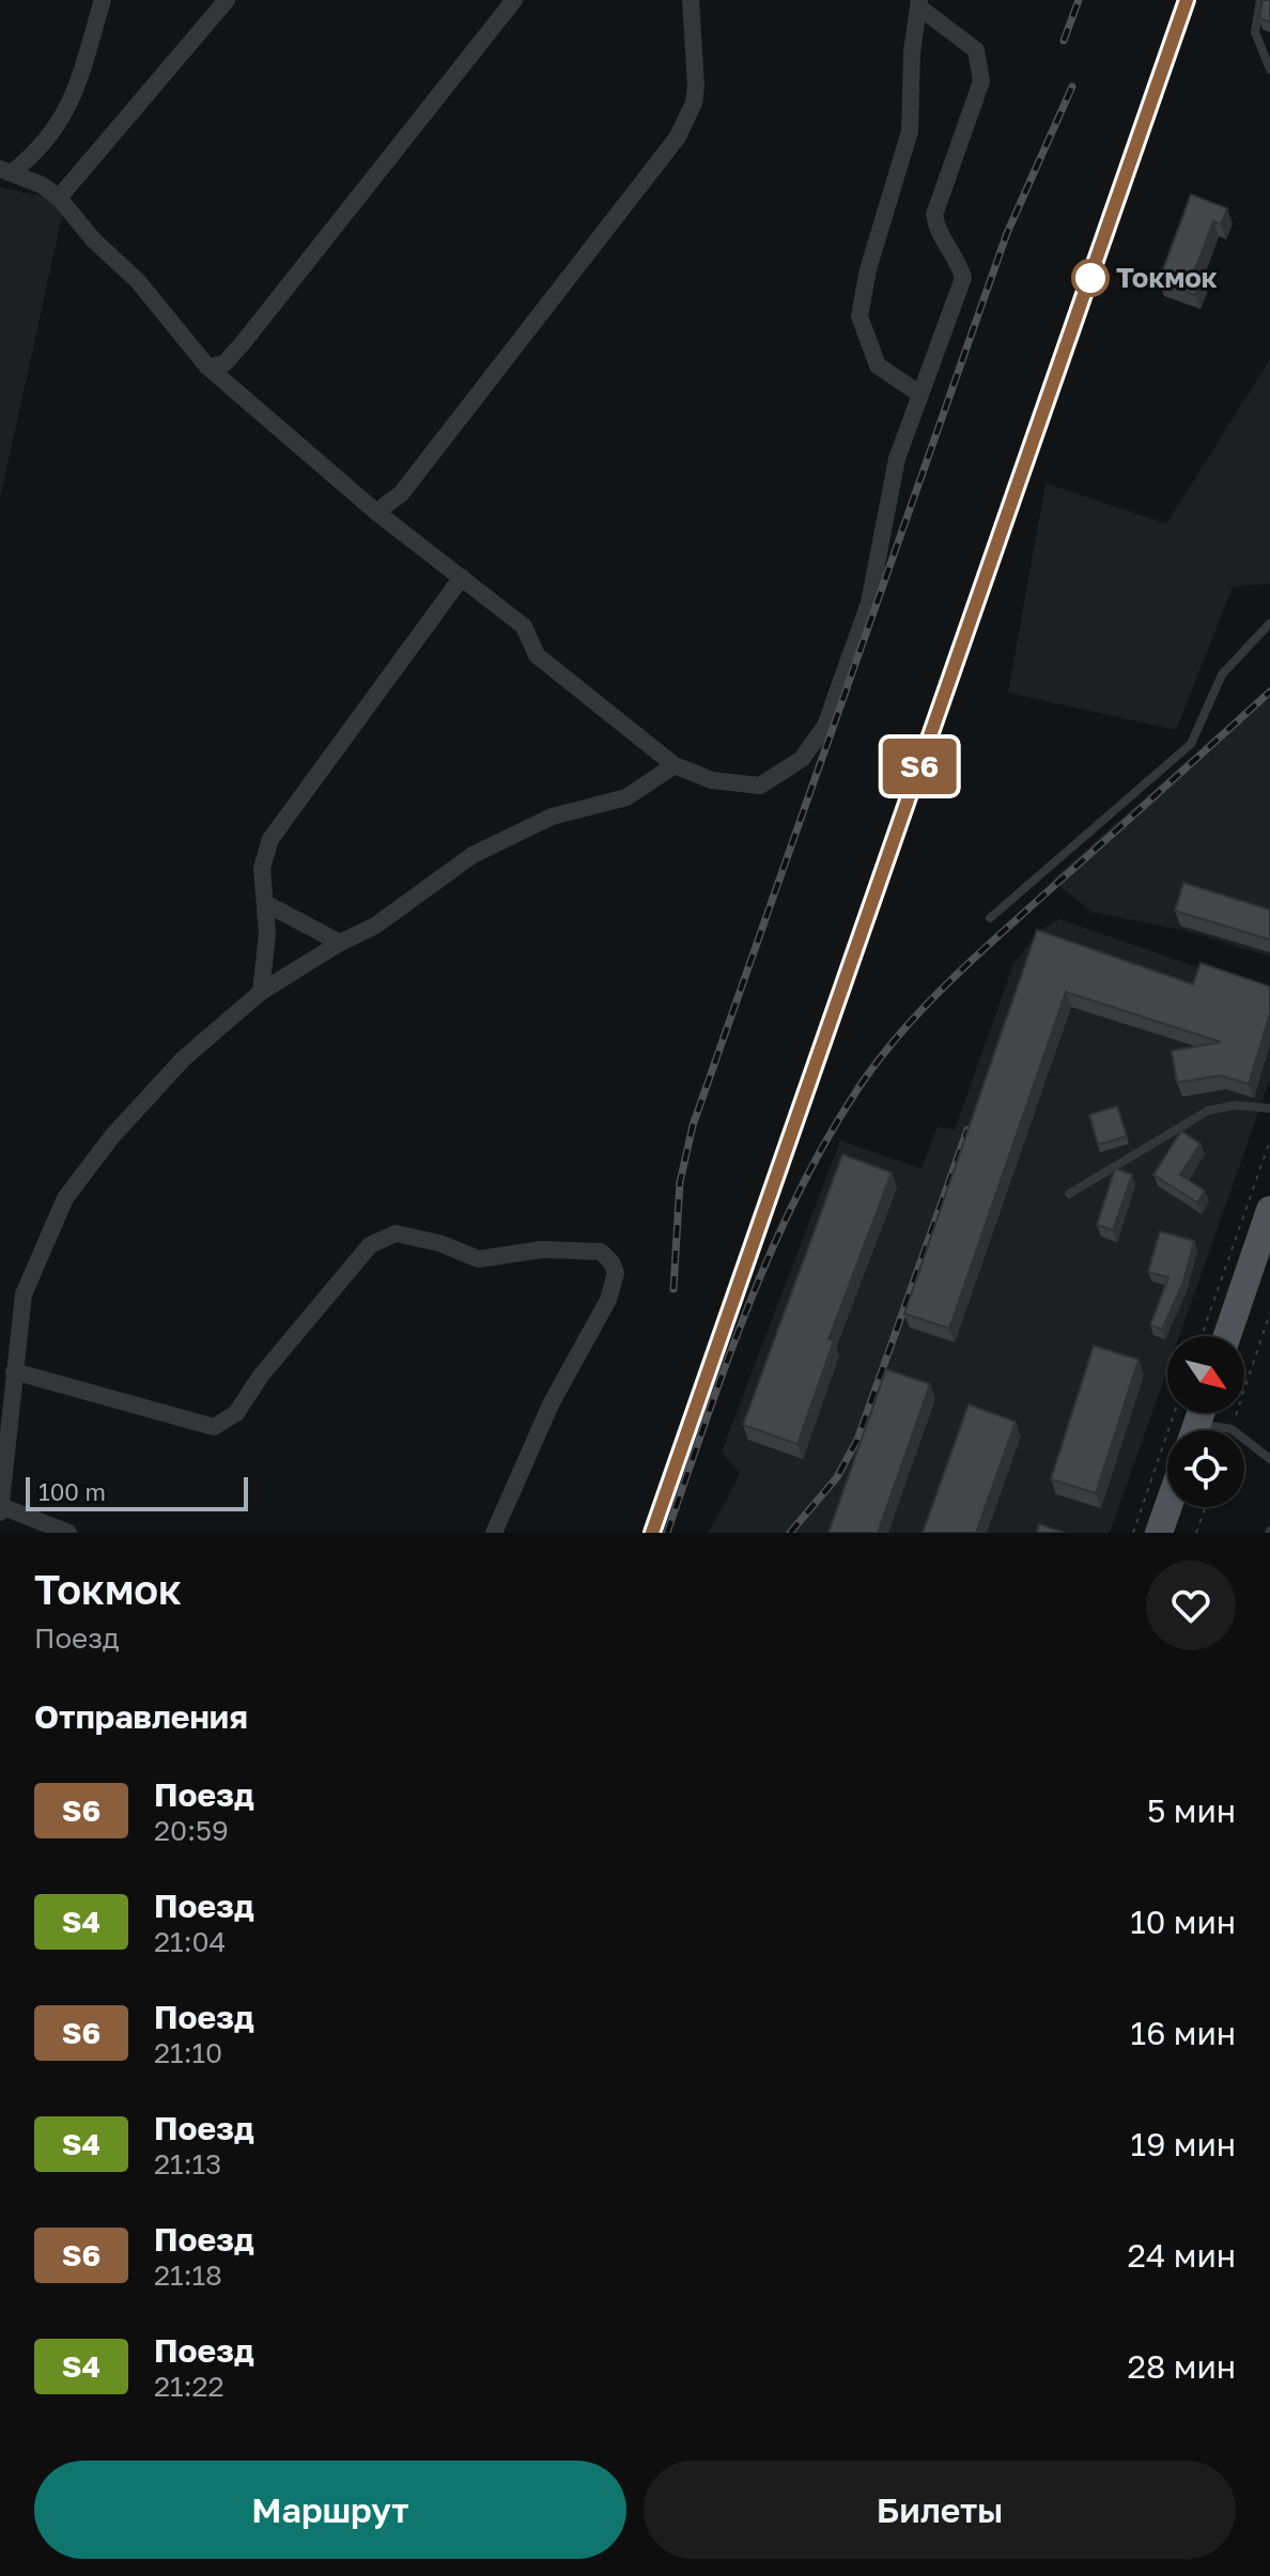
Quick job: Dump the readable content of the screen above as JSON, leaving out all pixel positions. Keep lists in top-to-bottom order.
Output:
{
  "places": ["Токмок"],
  "scale_bar": "100 m",
  "north": "bottom right",
  "page": {
    "on_map": "S6",
    "scale": "100 m",
    "heading": [
      ["Токмок", "Поезд"],
      "Отправления"
    ],
    "list": [
      {
        "mark": "S6",
        "name": "Поезд",
        "note": "20:59",
        "value": "5 мин"
      },
      {
        "mark": "S4",
        "name": "Поезд",
        "note": "21:04",
        "value": "10 мин"
      },
      {
        "mark": "S6",
        "name": "Поезд",
        "note": "21:10",
        "value": "16 мин"
      },
      {
        "mark": "S4",
        "name": "Поезд",
        "note": "21:13",
        "value": "19 мин"
      },
      {
        "mark": "S6",
        "name": "Поезд",
        "note": "21:18",
        "value": "24 мин"
      },
      {
        "mark": "S4",
        "name": "Поезд",
        "note": "21:22",
        "value": "28 мин"
      }
    ],
    "buttons": ["Маршрут", "Билеты"]
  }
}
